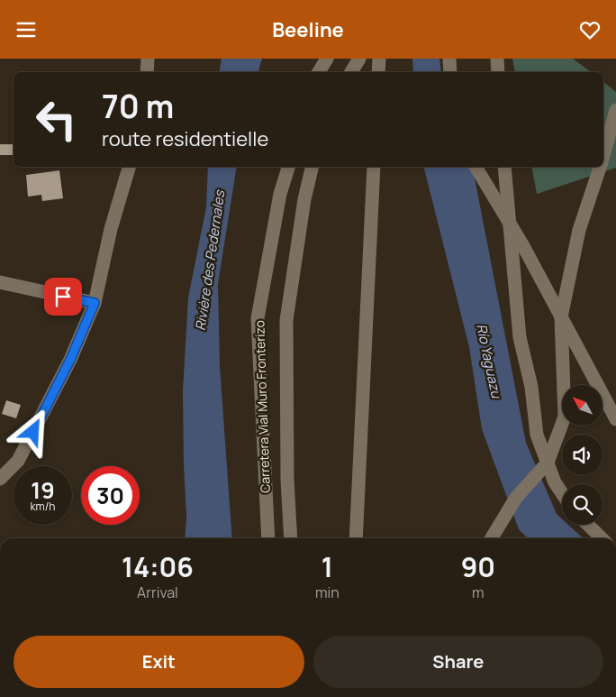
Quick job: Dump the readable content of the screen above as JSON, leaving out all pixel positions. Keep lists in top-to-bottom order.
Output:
{
  "streets": {
    "street": ["Carretera Vial Muro Fronterizo"]
  },
  "water": ["Rivière des Pedernales", "Río Yaguazu"],
  "north": "top left",
  "page": {
    "header": "Beeline",
    "turn": ["70 m", "route residentielle"],
    "speed": "19 km/h",
    "limit": "30",
    "eta": [
      "14:06",
      "Arrival",
      "1",
      "min",
      "90",
      "m"
    ],
    "buttons": ["Exit", "Share"]
  }
}
